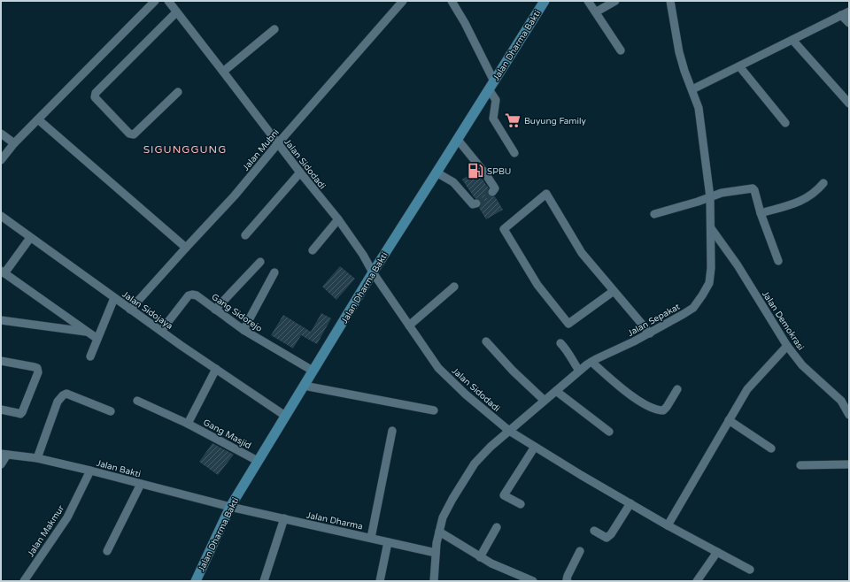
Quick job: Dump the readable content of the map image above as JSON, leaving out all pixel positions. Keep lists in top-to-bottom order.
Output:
{
  "streets": {
    "main road": ["Jalan Dharma Bakti"],
    "street": [
      "Jalan Mubni",
      "Jalan Sidodadi",
      "Jalan Sidojaya",
      "Gang Sidorejo",
      "Jalan Sepakat",
      "Jalan Demokrasi",
      "Gang Masjid",
      "Jalan Bakti",
      "Jalan Dharma",
      "Jalan Makmur"
    ]
  },
  "crossings": [
    ["Jalan Dharma Bakti", "Jalan Sidodadi"],
    ["Jalan Dharma Bakti", "Jalan Sidojaya"],
    ["Jalan Dharma Bakti", "Gang Sidorejo"],
    ["Jalan Dharma Bakti", "Gang Masjid"],
    ["Jalan Dharma Bakti", "Jalan Bakti"],
    ["Jalan Dharma Bakti", "Jalan Dharma"],
    ["Jalan Mubni", "Jalan Sidodadi"],
    ["Jalan Mubni", "Jalan Sidojaya"],
    ["Jalan Sidodadi", "Jalan Sepakat"],
    ["Jalan Sidojaya", "Gang Sidorejo"],
    ["Jalan Sepakat", "Jalan Demokrasi"],
    ["Jalan Sepakat", "Jalan Dharma"],
    ["Jalan Bakti", "Jalan Dharma"],
    ["Jalan Bakti", "Jalan Makmur"]
  ],
  "districts": ["SIGUNGGUNG"],
  "places": {
    "supermarket": ["Buyung Family"],
    "fuel station": ["SPBU"]
  }
}
